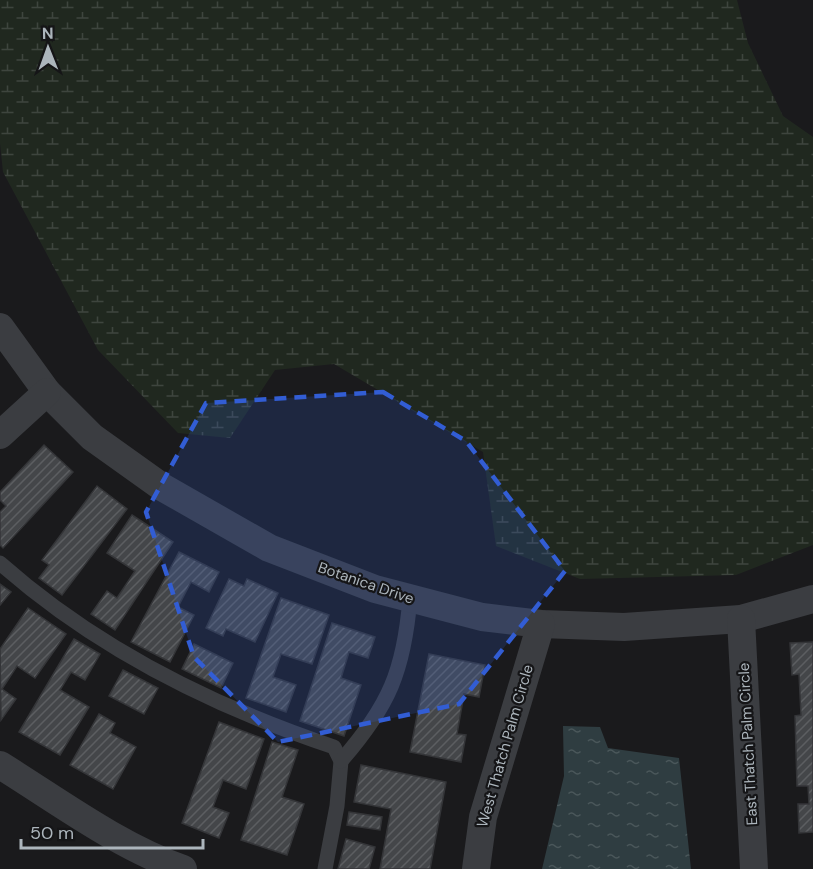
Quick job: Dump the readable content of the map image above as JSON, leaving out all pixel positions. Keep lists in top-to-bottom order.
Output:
{
  "streets": {
    "street": ["Botanica Drive", "East Thatch Palm Circle", "West Thatch Palm Circle"]
  },
  "crossings": [
    ["Botanica Drive", "East Thatch Palm Circle"],
    ["Botanica Drive", "West Thatch Palm Circle"]
  ],
  "scale_bar": "50 m",
  "north": "top"
}
